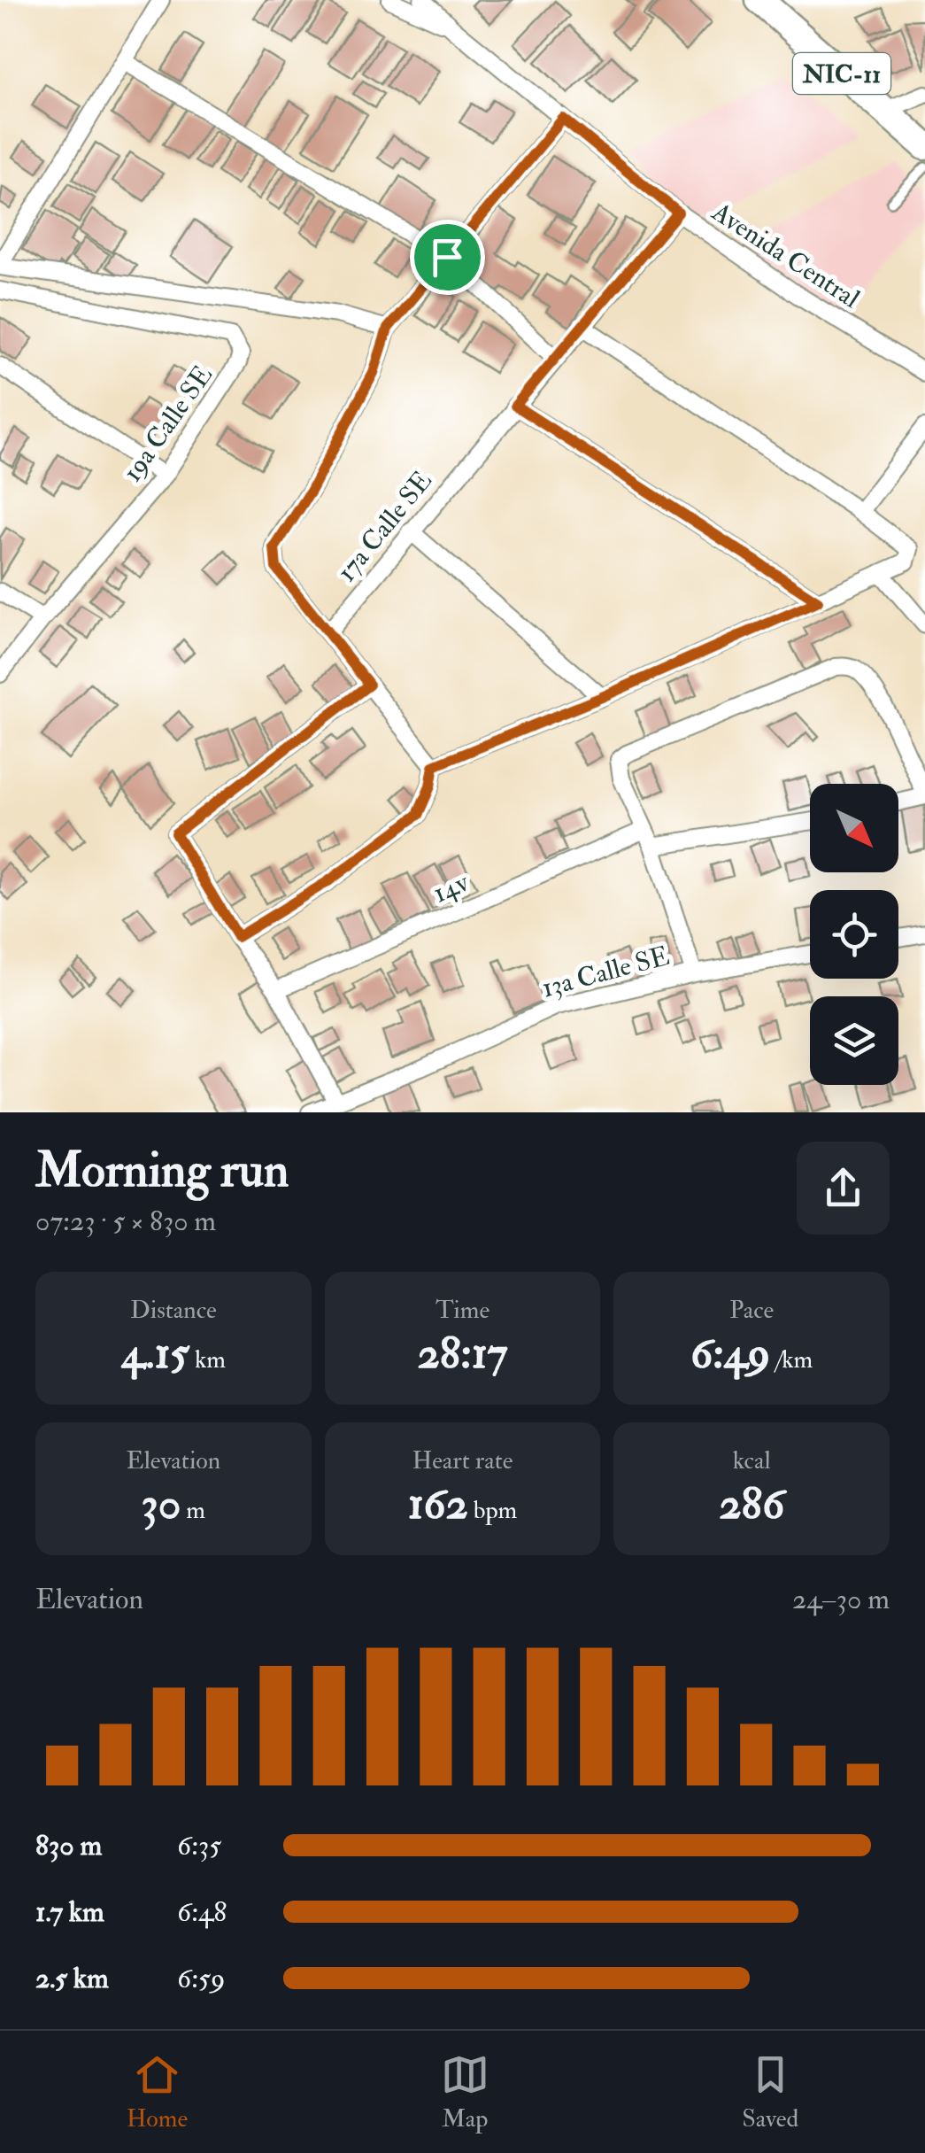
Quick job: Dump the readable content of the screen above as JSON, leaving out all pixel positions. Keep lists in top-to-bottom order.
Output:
{
  "streets": {
    "highway": ["NIC-11"],
    "street": [
      "Avenida Central",
      "19a Calle SE",
      "17a Calle SE",
      "14v",
      "13a Calle SE"
    ]
  },
  "crossings": [
    ["Avenida Central", "17a Calle SE"]
  ],
  "north": "bottom right",
  "page": {
    "heading": ["Morning run", "07:23 · 5 × 830 m"],
    "stats": [
      ["Distance", "4.15 km"],
      ["Time", "28:17"],
      ["Pace", "6:49 /km"],
      ["Elevation", "30 m"],
      ["Heart rate", "162 bpm"],
      ["kcal", "286"]
    ],
    "chart": ["Elevation", "24–30 m"],
    "list": [
      {
        "name": "830 m",
        "note": "6:35"
      },
      {
        "name": "1.7 km",
        "note": "6:48"
      },
      {
        "name": "2.5 km",
        "note": "6:59"
      }
    ],
    "tabs": ["Home", "Map", "Saved"]
  }
}
